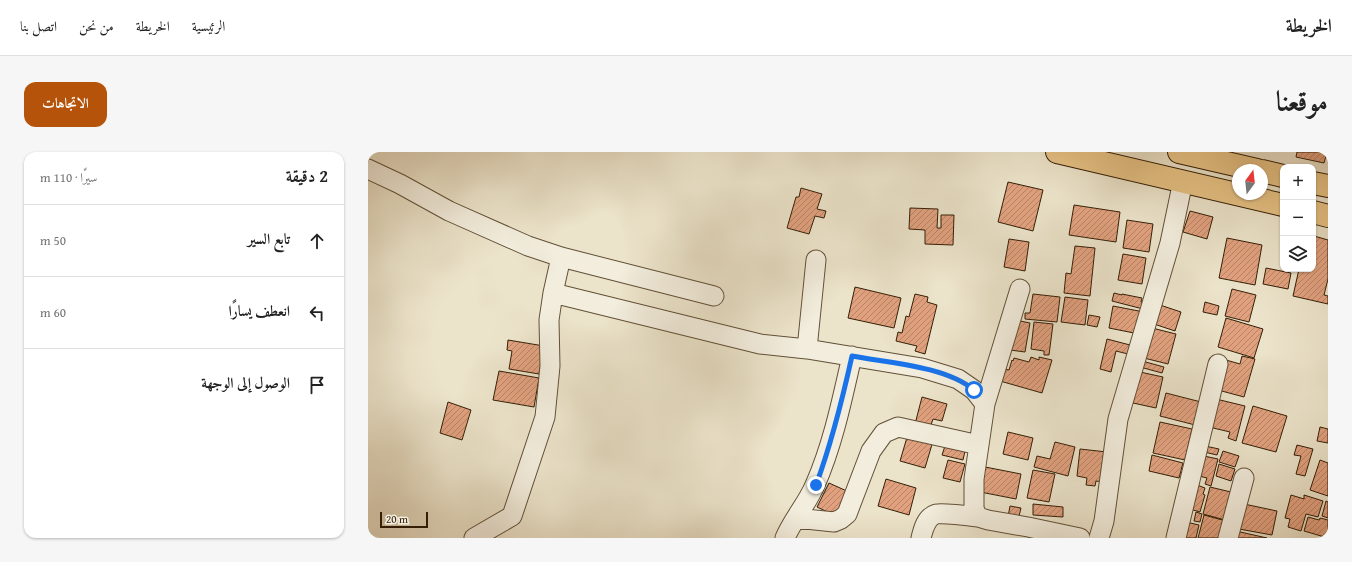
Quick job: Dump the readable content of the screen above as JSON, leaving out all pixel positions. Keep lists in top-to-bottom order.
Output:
{
  "scale_bar": "20 m",
  "north": "top",
  "page": {
    "header": "الخريطة",
    "nav": [
      "الرئيسية",
      "الخريطة",
      "من نحن",
      "اتصل بنا"
    ],
    "title": "موقعنا",
    "buttons": "الاتجاهات",
    "heading": ["2 دقيقة", "سيرًا · 110 m"],
    "map_buttons": ["+", "−"],
    "list": [
      ["تابع السير", "50 m"],
      ["انعطف يسارًا", "60 m"],
      "الوصول إلى الوجهة"
    ],
    "scale": "20 m"
  }
}
